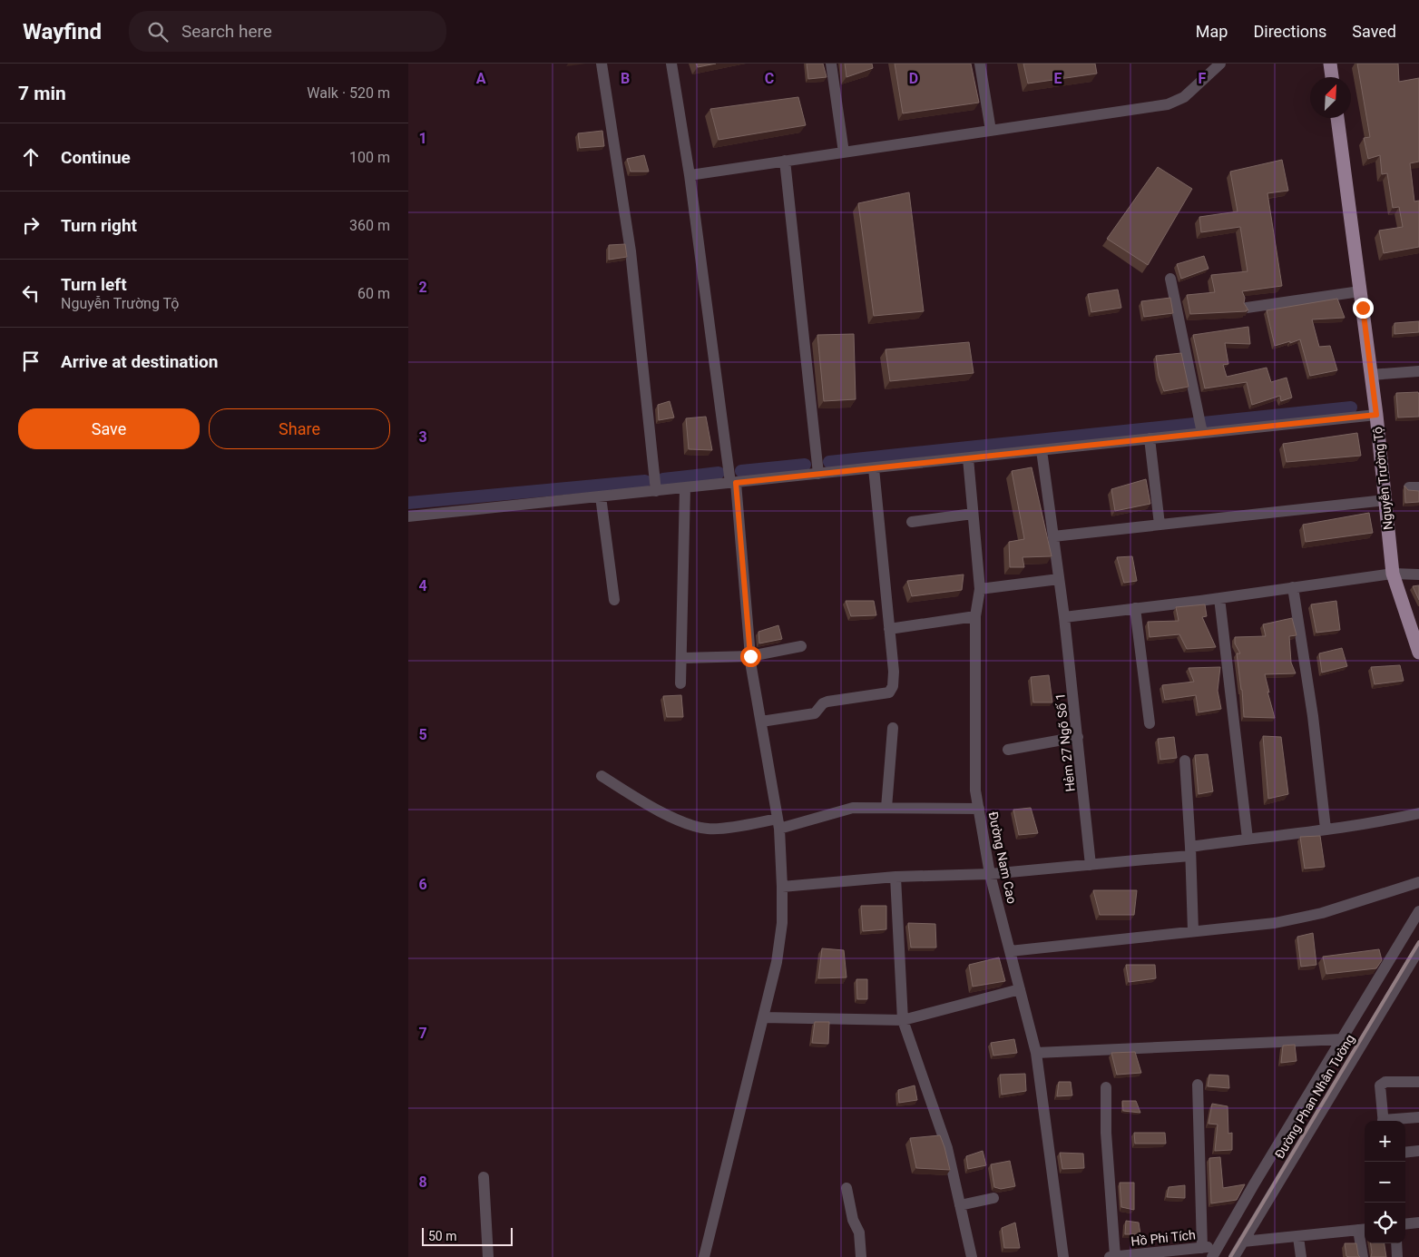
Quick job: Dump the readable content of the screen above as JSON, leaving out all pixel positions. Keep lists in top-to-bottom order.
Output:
{
  "streets": {
    "main road": ["Nguyễn Trường Tộ"],
    "street": [
      "Hẻm 27 Ngõ Số 1",
      "Đường Nam Cao",
      "Đường Phan Nhân Tường",
      "Hồ Phi Tích"
    ]
  },
  "scale_bar": "50 m",
  "north": "top right",
  "page": {
    "header": "Wayfind",
    "search": "Search here",
    "nav": ["Map", "Directions", "Saved"],
    "heading": ["7 min", "Walk · 520 m"],
    "list": [
      ["Continue", "100 m"],
      ["Turn right", "360 m"],
      ["Turn left", "Nguyễn Trường Tộ", "60 m"],
      "Arrive at destination"
    ],
    "buttons": ["Save", "Share"],
    "map_buttons": ["+", "−"],
    "scale": "50 m"
  },
  "grid": {
    "columns": [
      "A",
      "B",
      "C",
      "D",
      "E",
      "F"
    ],
    "rows": [
      "1",
      "2",
      "3",
      "4",
      "5",
      "6",
      "7",
      "8"
    ]
  }
}
